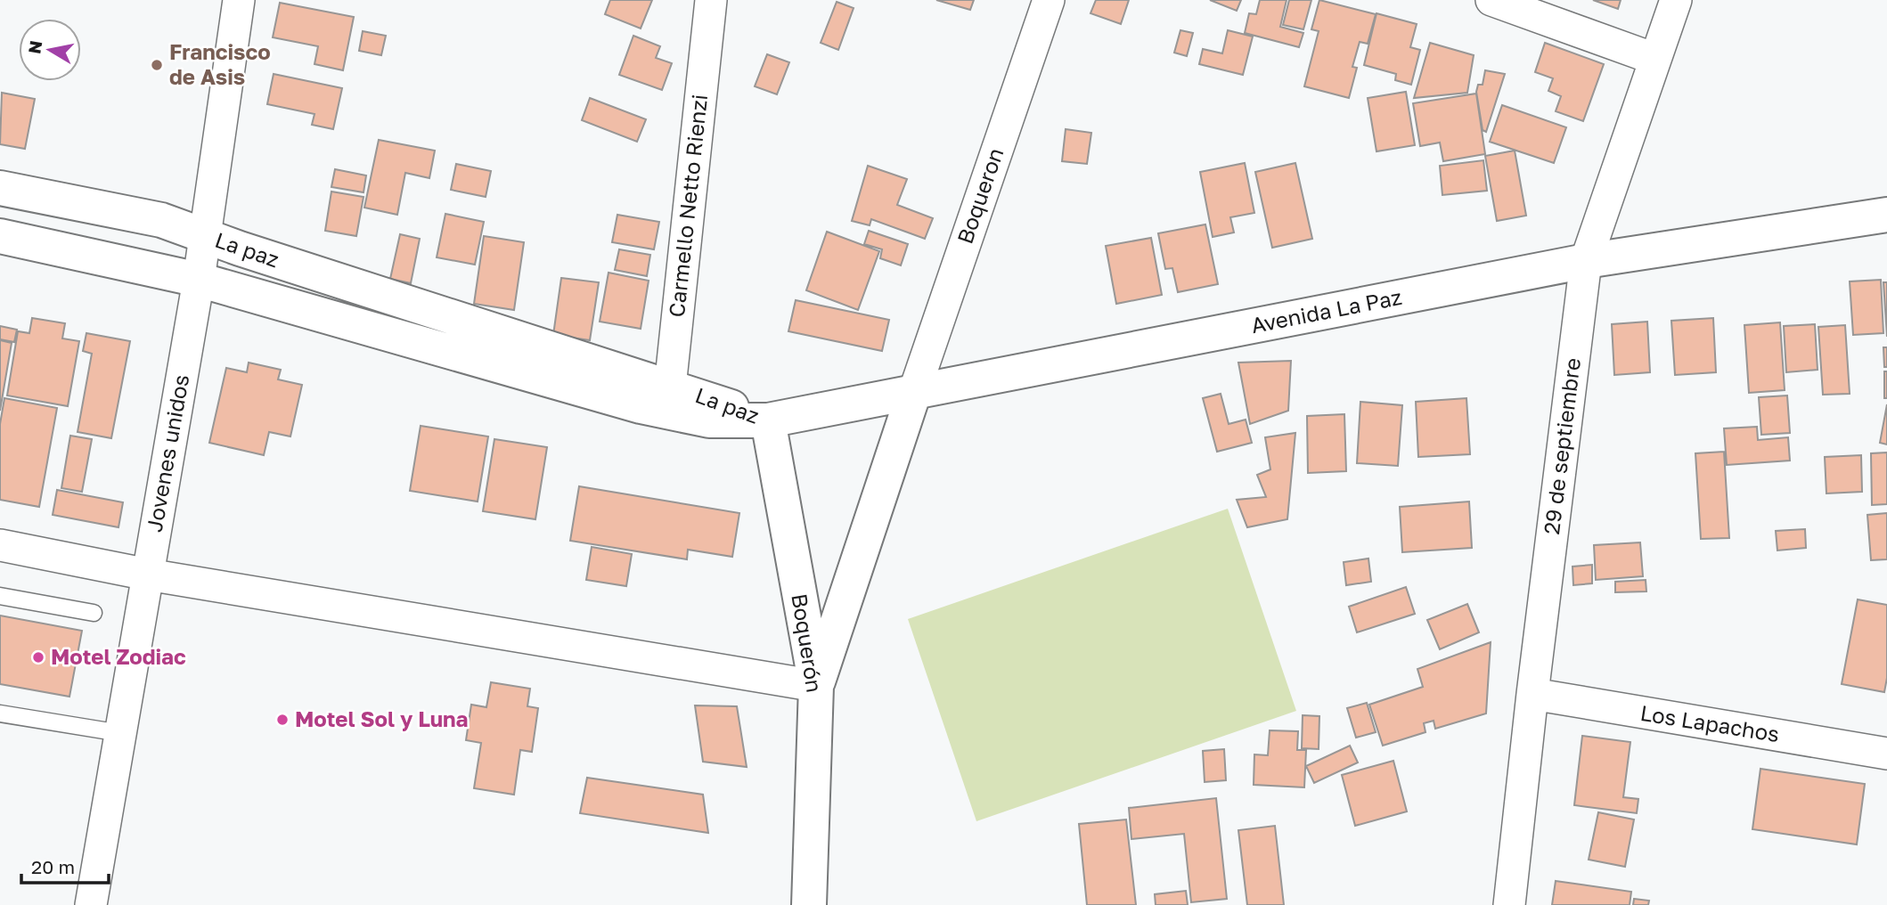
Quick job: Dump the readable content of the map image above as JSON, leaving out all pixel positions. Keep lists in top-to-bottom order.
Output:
{
  "streets": {
    "street": [
      "Boqueron",
      "Carmello Netto Rienzi",
      "La paz",
      "Avenida La Paz",
      "29 de septiembre",
      "Jovenes unidos",
      "Boquerón",
      "Los Lapachos"
    ]
  },
  "crossings": [
    ["Boqueron", "Avenida La Paz"],
    ["Carmello Netto Rienzi", "La paz"],
    ["La paz", "Avenida La Paz"],
    ["La paz", "Jovenes unidos"],
    ["La paz", "Boquerón"],
    ["Avenida La Paz", "29 de septiembre"],
    ["Avenida La Paz", "Boquerón"],
    ["29 de septiembre", "Los Lapachos"]
  ],
  "places": ["Francisco de Asis", "Motel Zodiac", "Motel Sol y Luna"],
  "scale_bar": "20 m",
  "north": "left"
}
